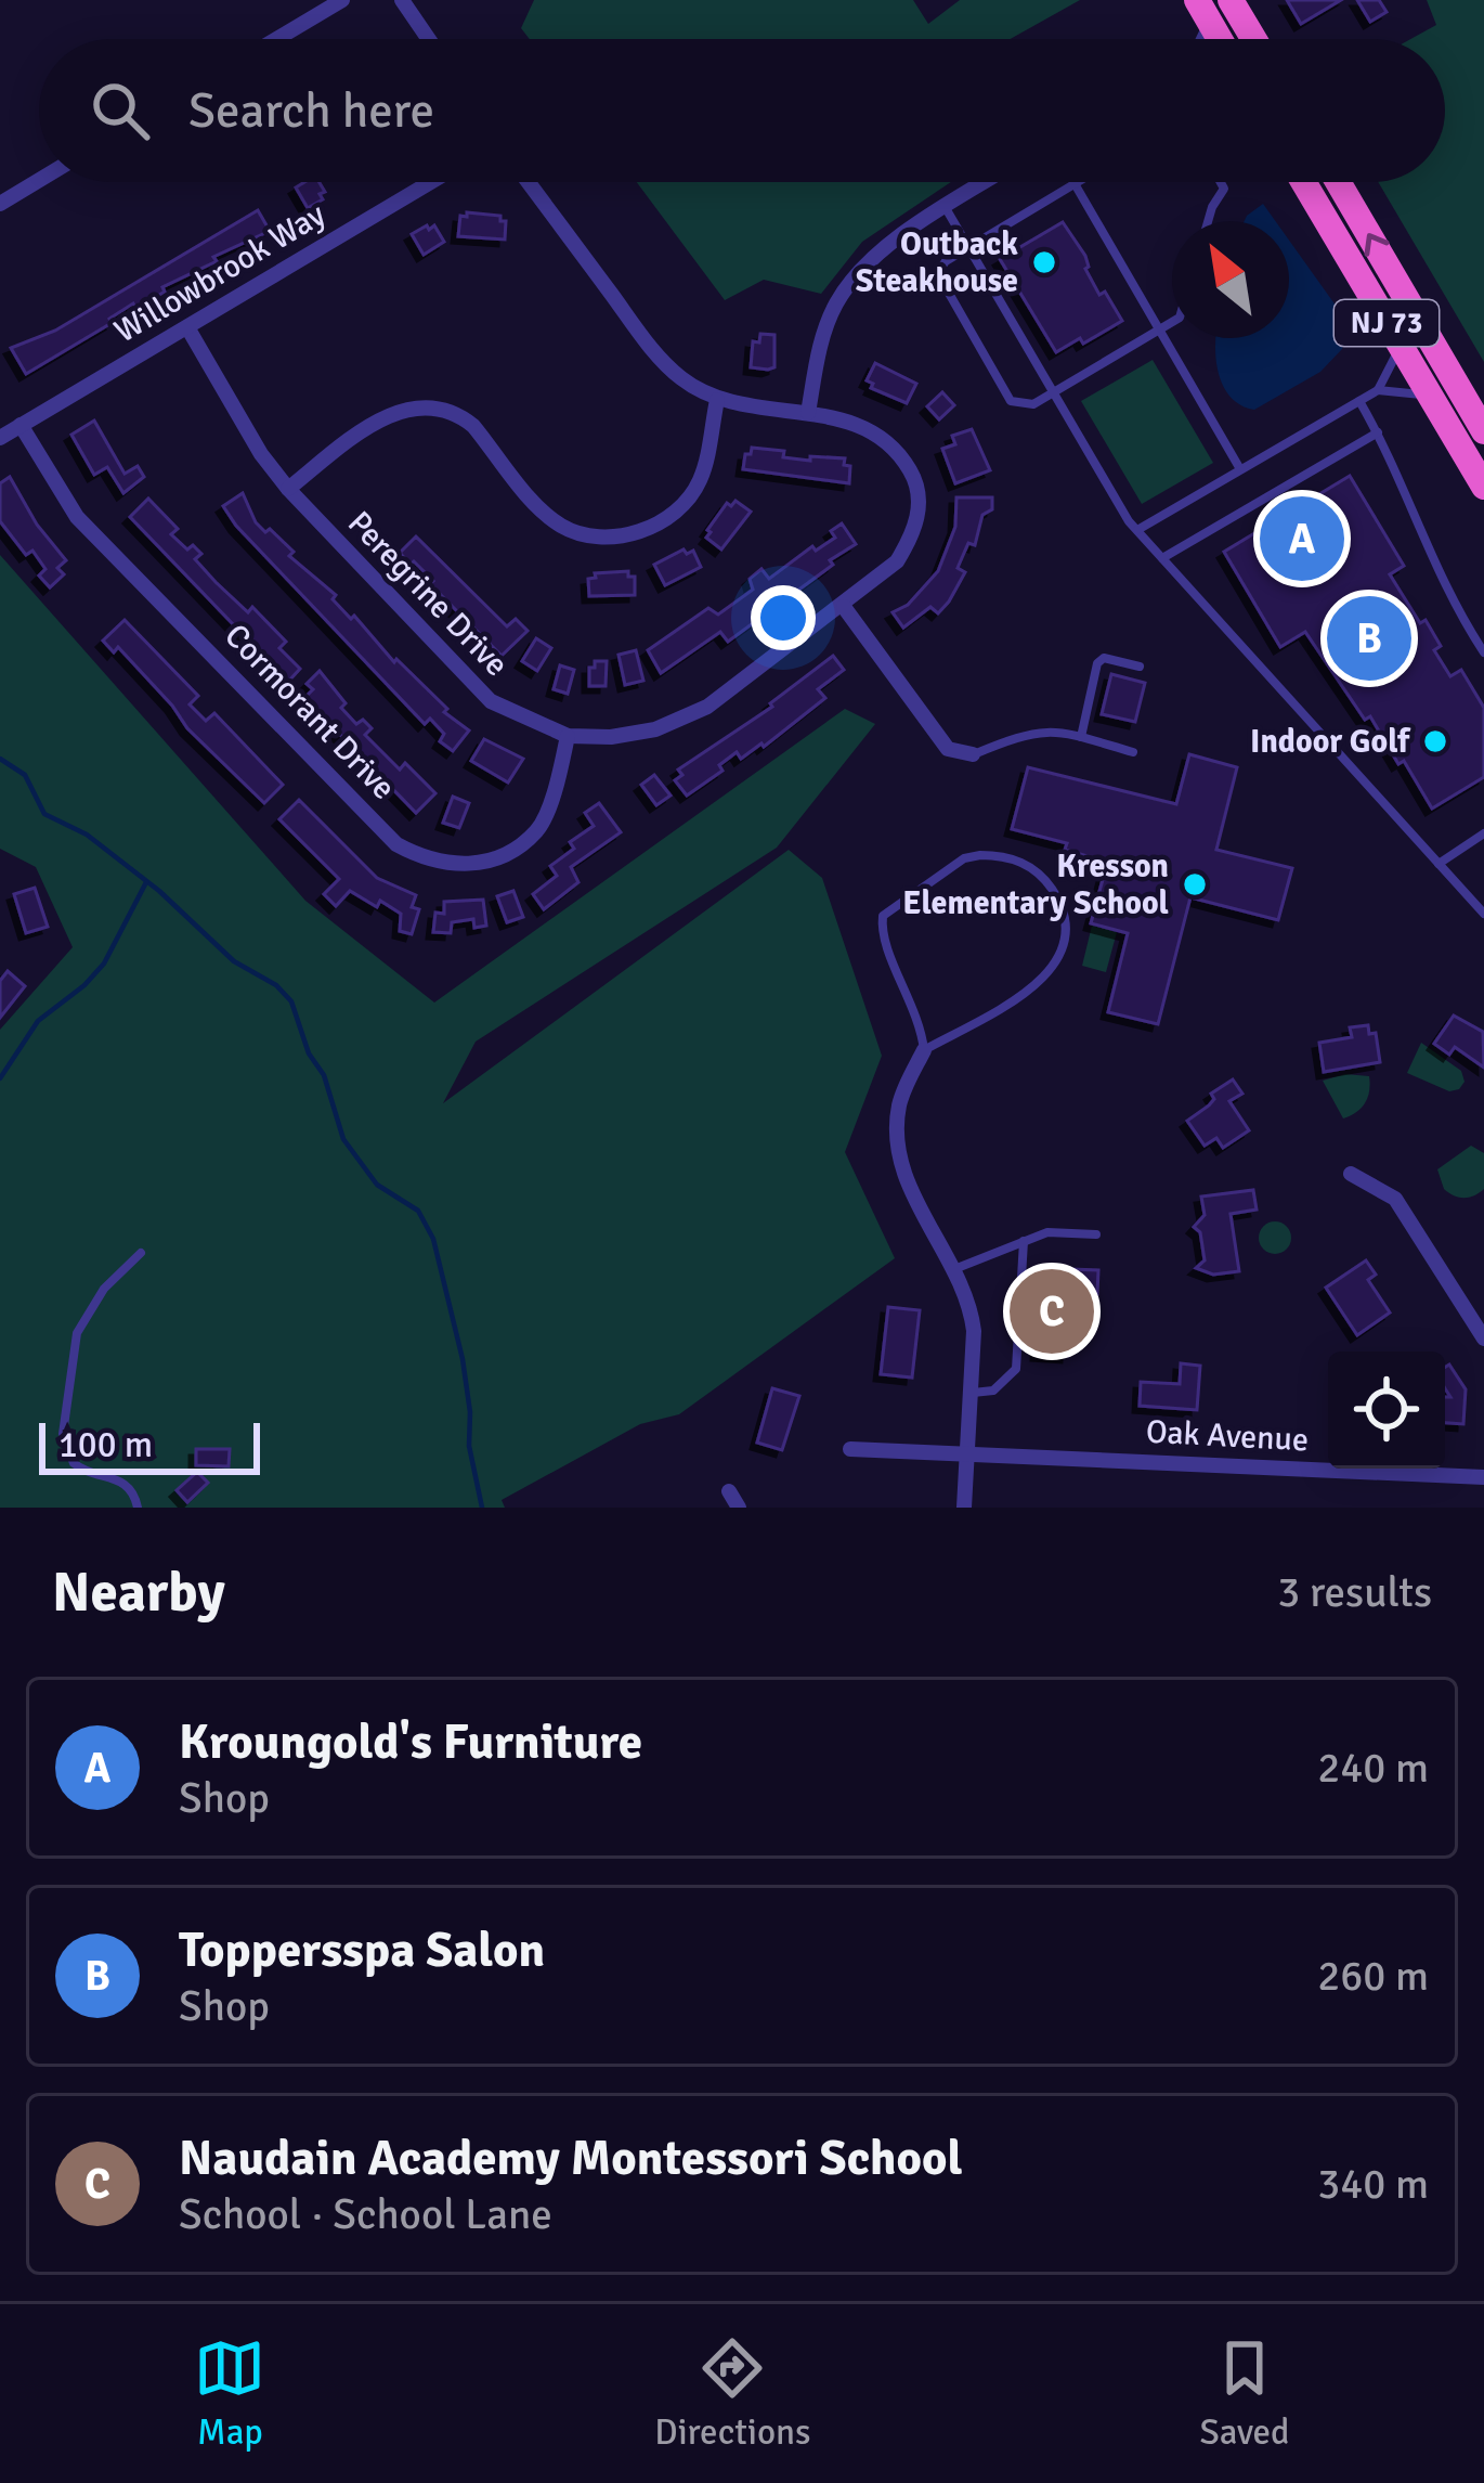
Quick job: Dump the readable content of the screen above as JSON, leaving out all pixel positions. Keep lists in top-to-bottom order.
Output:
{
  "streets": {
    "highway": ["NJ 73"],
    "street": [
      "Willowbrook Way",
      "Peregrine Drive",
      "Cormorant Drive",
      "Oak Avenue"
    ]
  },
  "crossings": [
    ["Willowbrook Way", "Peregrine Drive"],
    ["Willowbrook Way", "Cormorant Drive"],
    ["Peregrine Drive", "Cormorant Drive"]
  ],
  "places": ["Outback Steakhouse", "Indoor Golf", "Kresson Elementary School"],
  "scale_bar": "100 m",
  "north": "top left",
  "page": {
    "search": "Search here",
    "pins": ["A", "B", "C"],
    "scale": "100 m",
    "heading": ["Nearby", "3 results"],
    "list": [
      {
        "mark": "A",
        "name": "Kroungold's Furniture",
        "note": "Shop",
        "value": "240 m"
      },
      {
        "mark": "B",
        "name": "Toppersspa Salon",
        "note": "Shop",
        "value": "260 m"
      },
      {
        "mark": "C",
        "name": "Naudain Academy Montessori School",
        "note": "School · School Lane",
        "value": "340 m"
      }
    ],
    "nav": ["Map", "Directions", "Saved"]
  }
}
